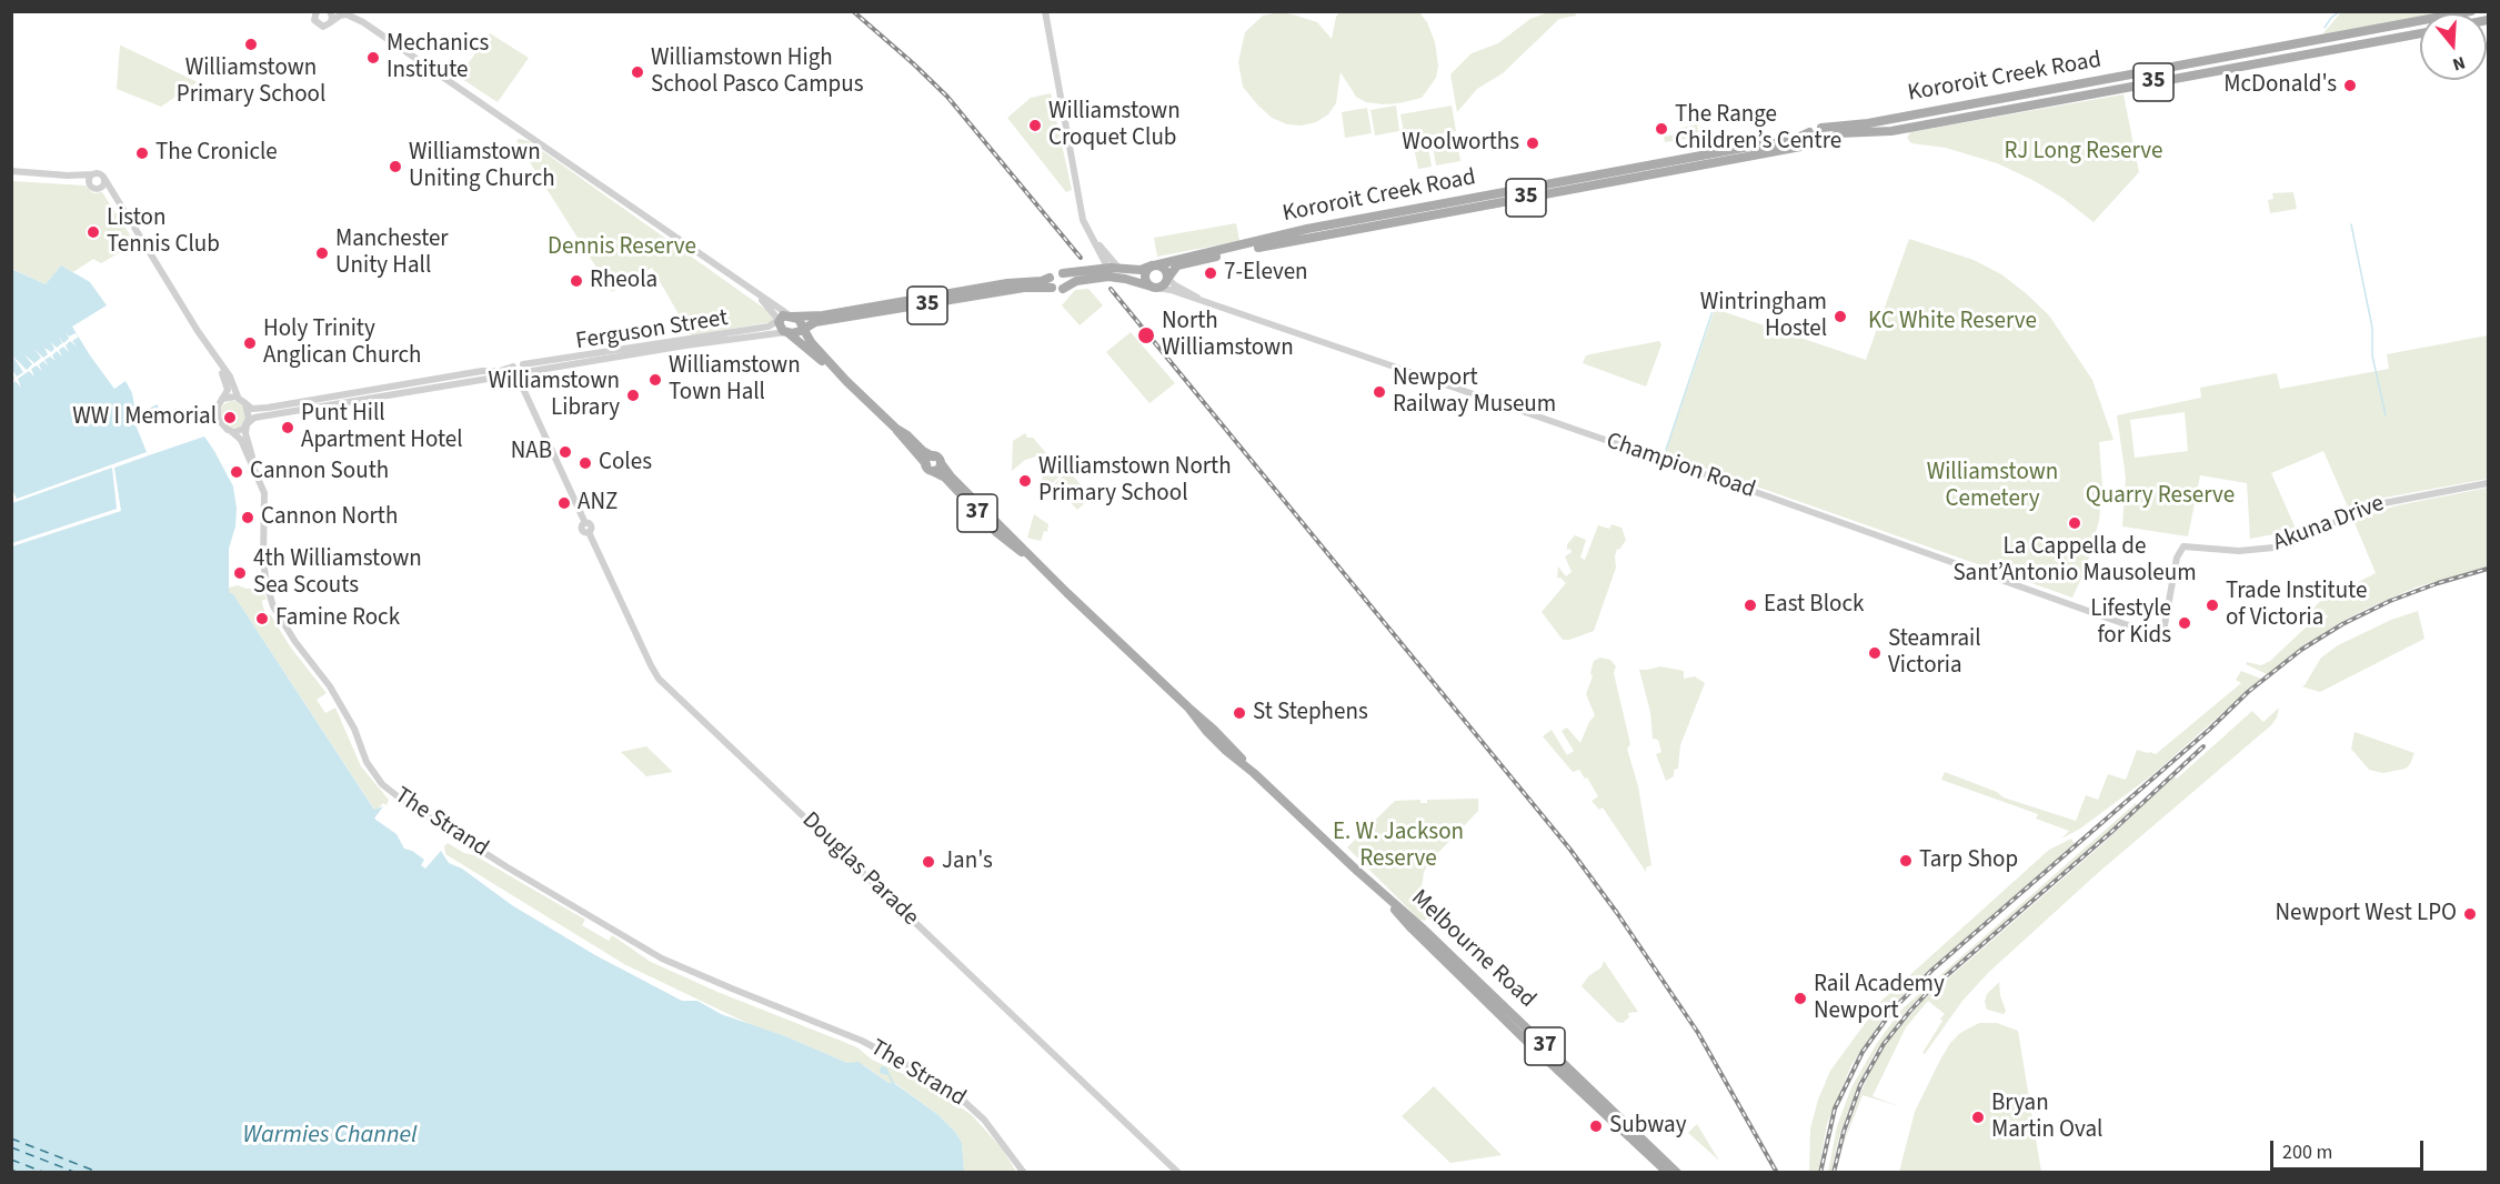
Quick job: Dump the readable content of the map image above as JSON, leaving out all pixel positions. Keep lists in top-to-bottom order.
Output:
{
  "streets": {
    "main road": [
      "Kororoit Creek Road",
      "35",
      "37",
      "Melbourne Road"
    ],
    "street": [
      "Ferguson Street",
      "Champion Road",
      "Akuna Drive",
      "The Strand",
      "Douglas Parade"
    ]
  },
  "crossings": [
    ["Kororoit Creek Road", "35"],
    ["Kororoit Creek Road", "Champion Road"],
    ["35", "Ferguson Street"],
    ["35", "Champion Road"],
    ["35", "Melbourne Road"],
    ["Ferguson Street", "The Strand"],
    ["Ferguson Street", "Douglas Parade"],
    ["Ferguson Street", "Melbourne Road"],
    ["Champion Road", "Akuna Drive"],
    ["37", "Melbourne Road"]
  ],
  "water": ["Warmies Channel"],
  "parks": [
    "RJ Long Reserve",
    "Dennis Reserve",
    "KC White Reserve",
    "Williamstown Cemetery",
    "Quarry Reserve",
    "E. W. Jackson Reserve"
  ],
  "places": [
    "Williamstown Primary School",
    "Mechanics Institute",
    "Williamstown High School Pasco Campus",
    "McDonald's",
    "Williamstown Croquet Club",
    "The Range Children’s Centre",
    "Woolworths",
    "The Cronicle",
    "Williamstown Uniting Church",
    "Liston Tennis Club",
    "Manchester Unity Hall",
    "7-Eleven",
    "Rheola",
    "Wintringham Hostel",
    "North Williamstown",
    "Holy Trinity Anglican Church",
    "Williamstown Town Hall",
    "Newport Railway Museum",
    "Williamstown Library",
    "WW I Memorial",
    "Punt Hill Apartment Hotel",
    "NAB",
    "Coles",
    "Cannon South",
    "Williamstown North Primary School",
    "ANZ",
    "Cannon North",
    "La Cappella de Sant’Antonio Mausoleum",
    "4th Williamstown Sea Scouts",
    "East Block",
    "Trade Institute of Victoria",
    "Famine Rock",
    "Lifestyle for Kids",
    "Steamrail Victoria",
    "St Stephens",
    "Tarp Shop",
    "Jan's",
    "Newport West LPO",
    "Rail Academy Newport",
    "Bryan Martin Oval",
    "Subway"
  ],
  "scale_bar": "200 m",
  "north": "bottom"
}
